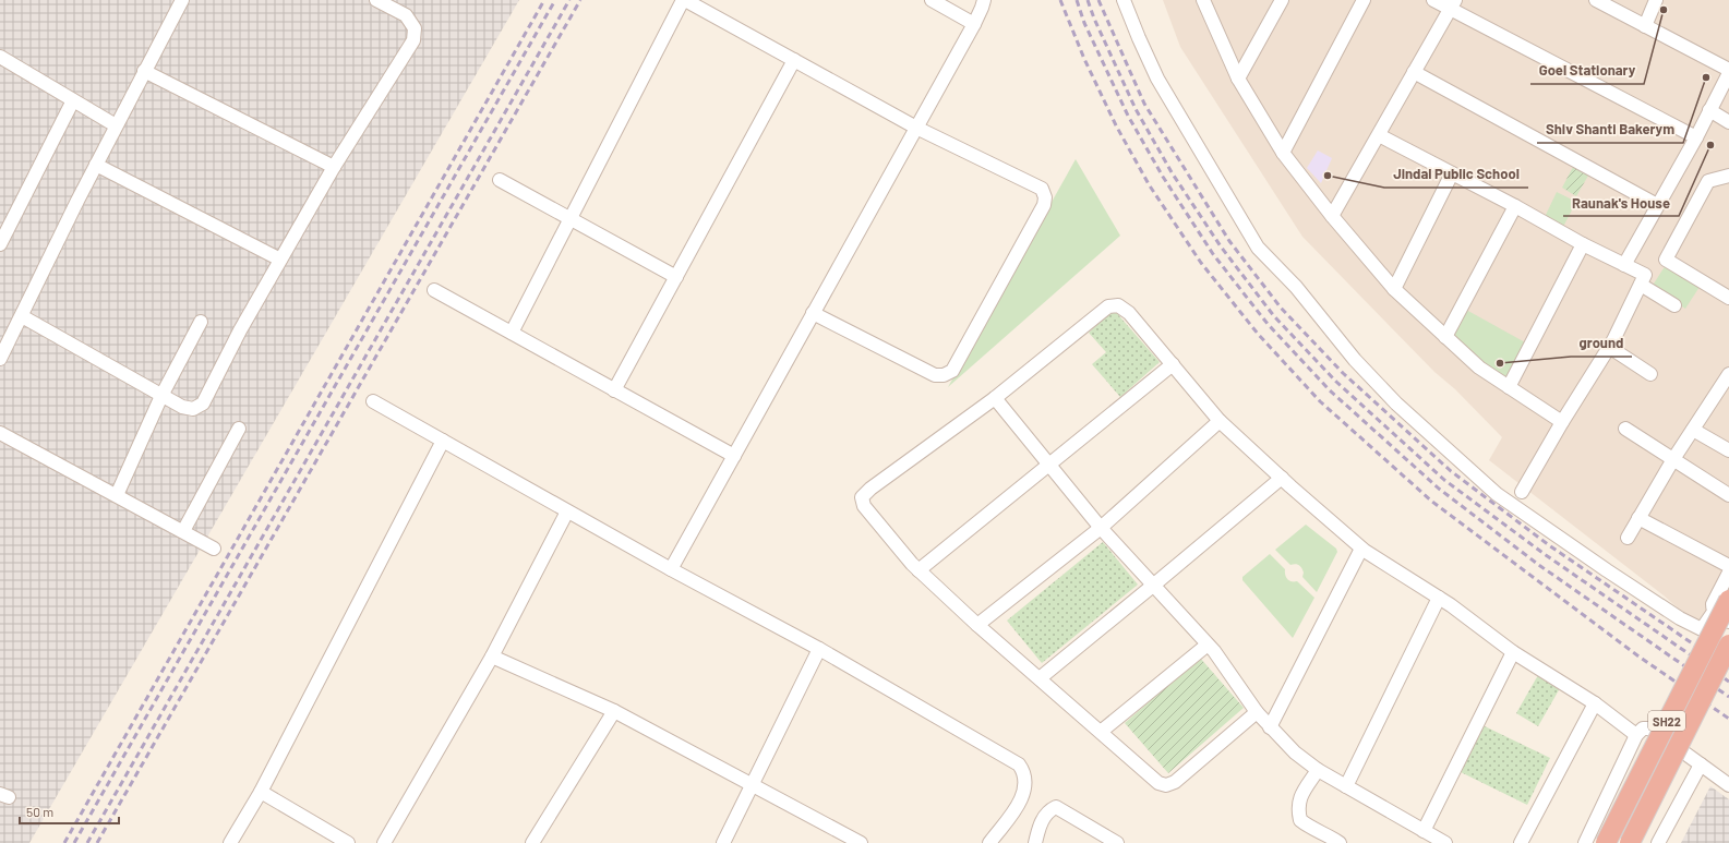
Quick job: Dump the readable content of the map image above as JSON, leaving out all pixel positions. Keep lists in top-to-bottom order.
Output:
{
  "streets": {
    "highway": ["SH22"]
  },
  "places": [
    "Goel Stationary",
    "Shiv Shanti Bakerym",
    "Raunak's House",
    "Jindal Public School",
    "ground"
  ],
  "scale_bar": "50 m"
}
